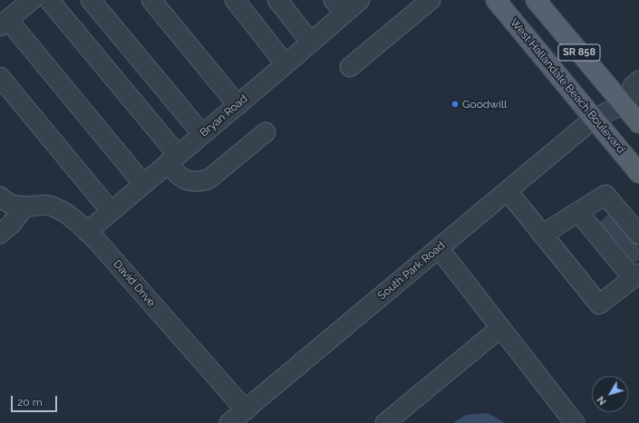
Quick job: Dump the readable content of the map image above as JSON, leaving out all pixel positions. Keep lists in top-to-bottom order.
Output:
{
  "streets": {
    "main road": ["SR 858", "West Hallandale Beach Boulevard"],
    "street": ["Bryan Road", "South Park Road", "David Drive"]
  },
  "crossings": [
    ["SR 858", "South Park Road"],
    ["West Hallandale Beach Boulevard", "South Park Road"],
    ["Bryan Road", "David Drive"],
    ["South Park Road", "David Drive"]
  ],
  "places": ["Goodwill"],
  "scale_bar": "20 m",
  "north": "bottom left"
}
